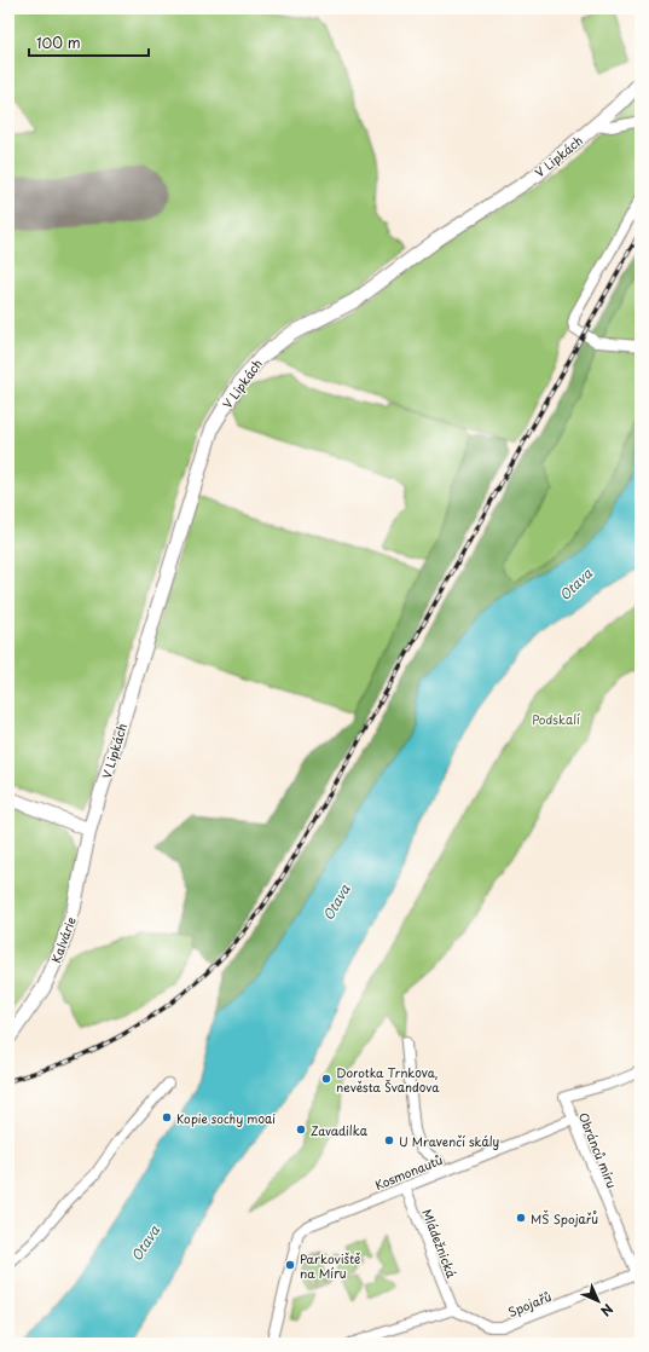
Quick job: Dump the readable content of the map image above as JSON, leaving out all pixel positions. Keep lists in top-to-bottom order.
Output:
{
  "streets": {
    "street": [
      "V Lipkách",
      "Kalvárie",
      "Obránců míru",
      "Kosmonautů",
      "Mládežnická",
      "Spojařů"
    ]
  },
  "crossings": [
    ["V Lipkách", "Kalvárie"],
    ["Obránců míru", "Kosmonautů"],
    ["Obránců míru", "Spojařů"],
    ["Kosmonautů", "Mládežnická"],
    ["Mládežnická", "Spojařů"]
  ],
  "water": ["Otava"],
  "parks": ["Podskalí"],
  "places": [
    "Dorotka Trnkova, nevěsta Švandova",
    "Kopie sochy moai",
    "Zavadilka",
    "U Mravenčí skály",
    "MŠ Spojařů",
    "Parkoviště na Míru"
  ],
  "scale_bar": "100 m",
  "north": "bottom right"
}
